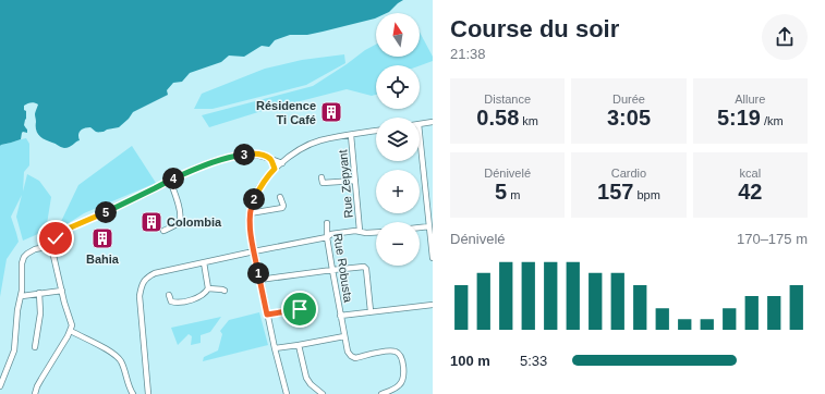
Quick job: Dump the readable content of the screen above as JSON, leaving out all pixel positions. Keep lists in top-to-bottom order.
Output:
{
  "streets": {
    "street": ["Rue Zepyant", "Rue Robusta"]
  },
  "places": {
    "building": ["Résidence Ti Café", "Colombia", "Bahia"]
  },
  "north": "top",
  "page": {
    "heading": ["Course du soir", "21:38"],
    "map_buttons": ["+", "−"],
    "stats": [
      ["Distance", "0.58 km"],
      ["Durée", "3:05"],
      ["Allure", "5:19 /km"],
      ["Dénivelé", "5 m"],
      ["Cardio", "157 bpm"],
      ["kcal", "42"]
    ],
    "pins": [
      "3",
      "4",
      "2",
      "5",
      "1"
    ],
    "chart": ["Dénivelé", "170–175 m"],
    "list": [
      {
        "name": "100 m",
        "note": "5:33"
      }
    ]
  }
}
